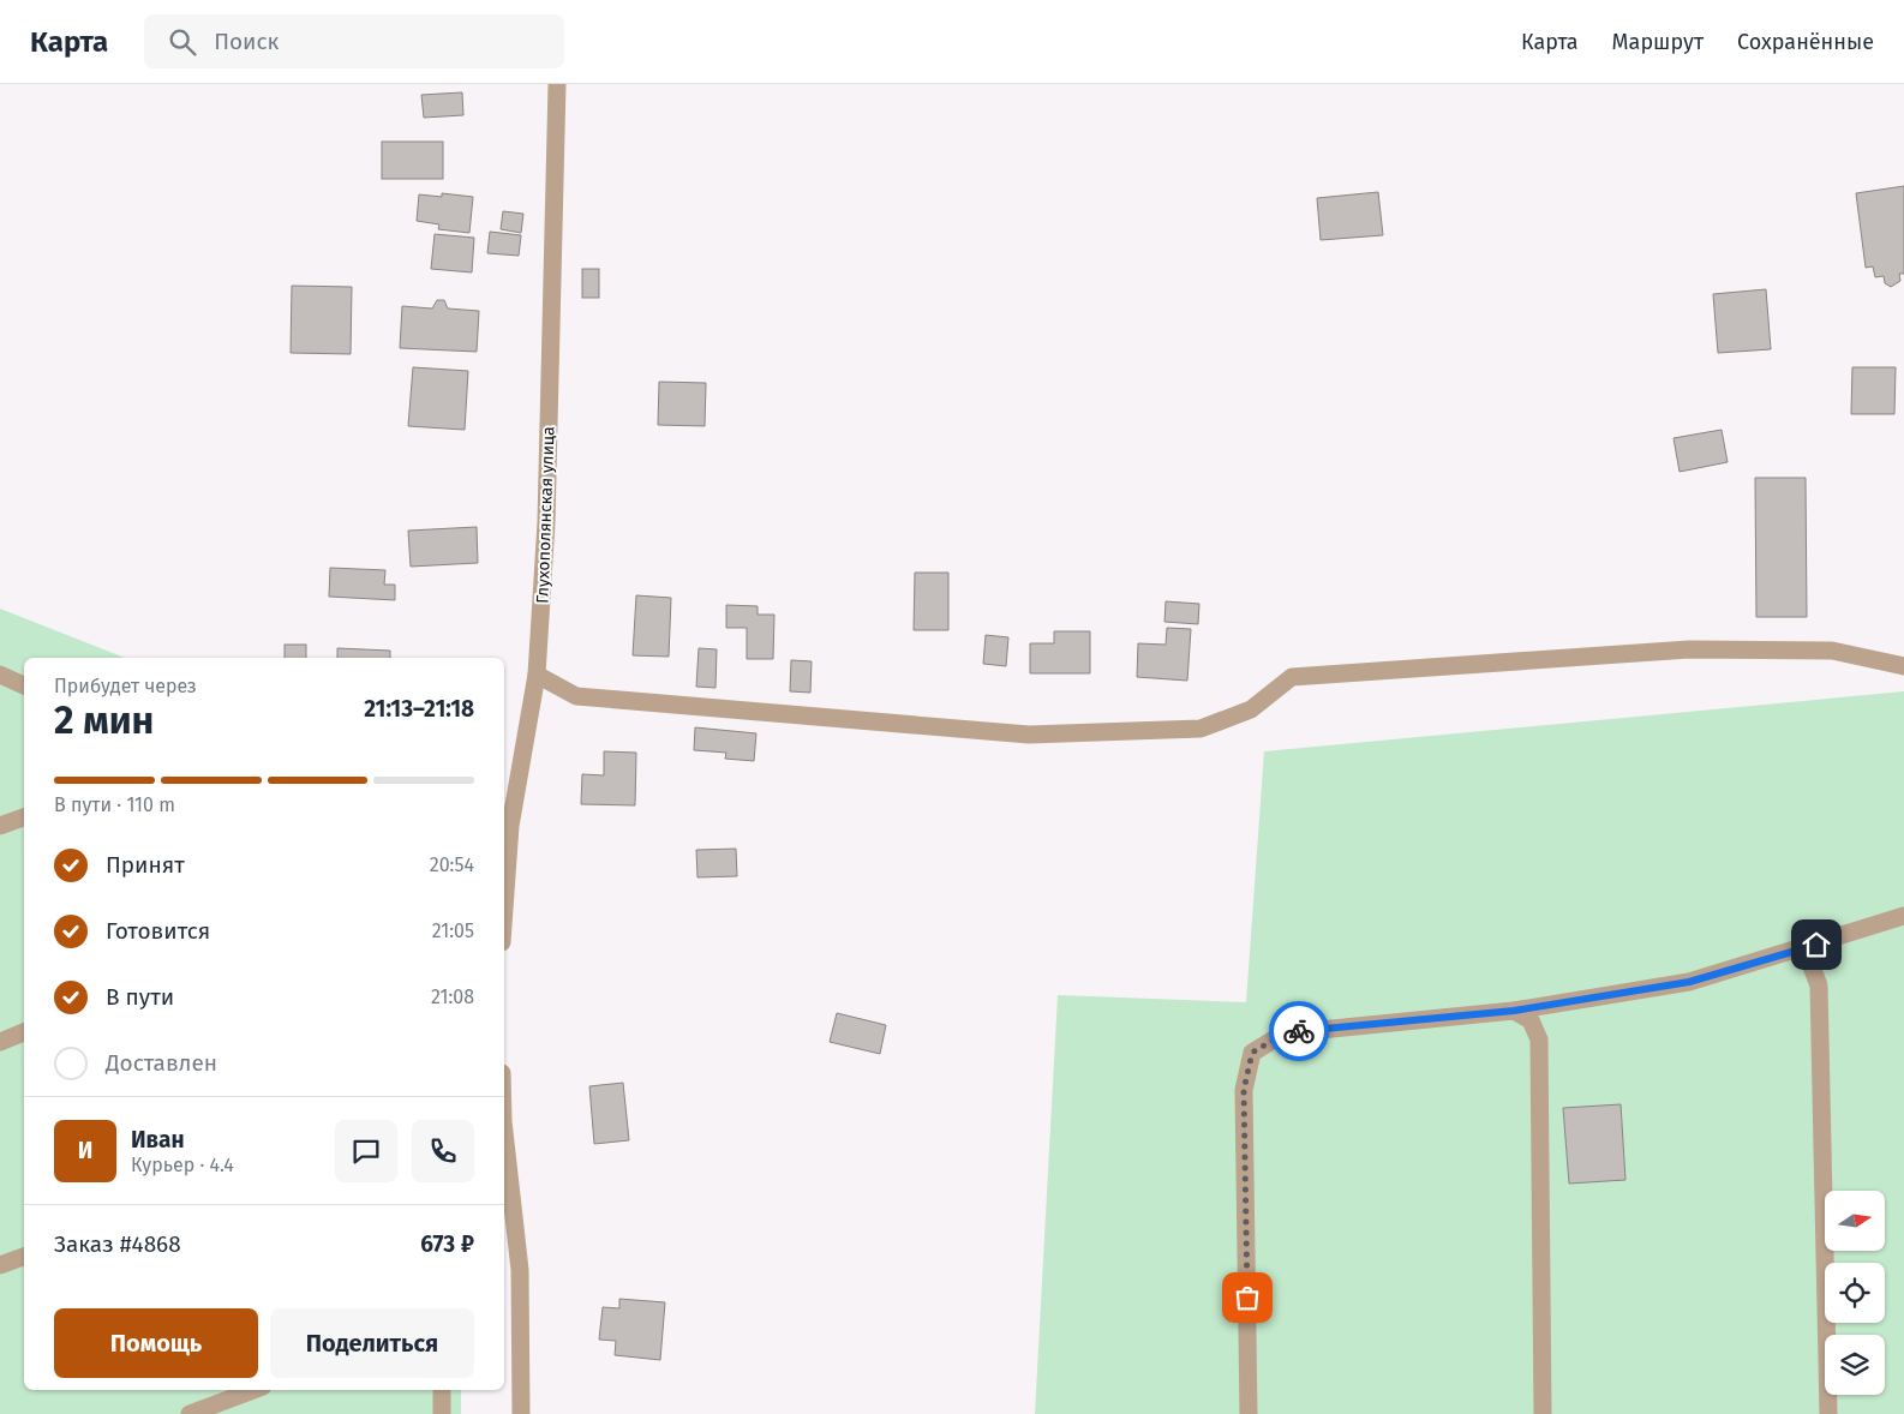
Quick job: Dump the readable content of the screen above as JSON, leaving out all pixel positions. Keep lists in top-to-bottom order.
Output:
{
  "streets": {
    "street": ["Глухополянская улица"]
  },
  "north": "right",
  "page": {
    "header": "Карта",
    "search": "Поиск",
    "nav": ["Карта", "Маршрут", "Сохранённые"],
    "heading": ["2 мин", "Прибудет через", "21:13–21:18"],
    "panel": [
      "Иван",
      "Курьер · 4.4",
      "Заказ #4868",
      "673 ₽"
    ],
    "bar": "В пути · 110 m",
    "list": [
      ["Принят", "20:54"],
      ["Готовится", "21:05"],
      ["В пути", "21:08"],
      "Доставлен"
    ],
    "round": "И",
    "buttons": ["Помощь", "Поделиться"]
  }
}
